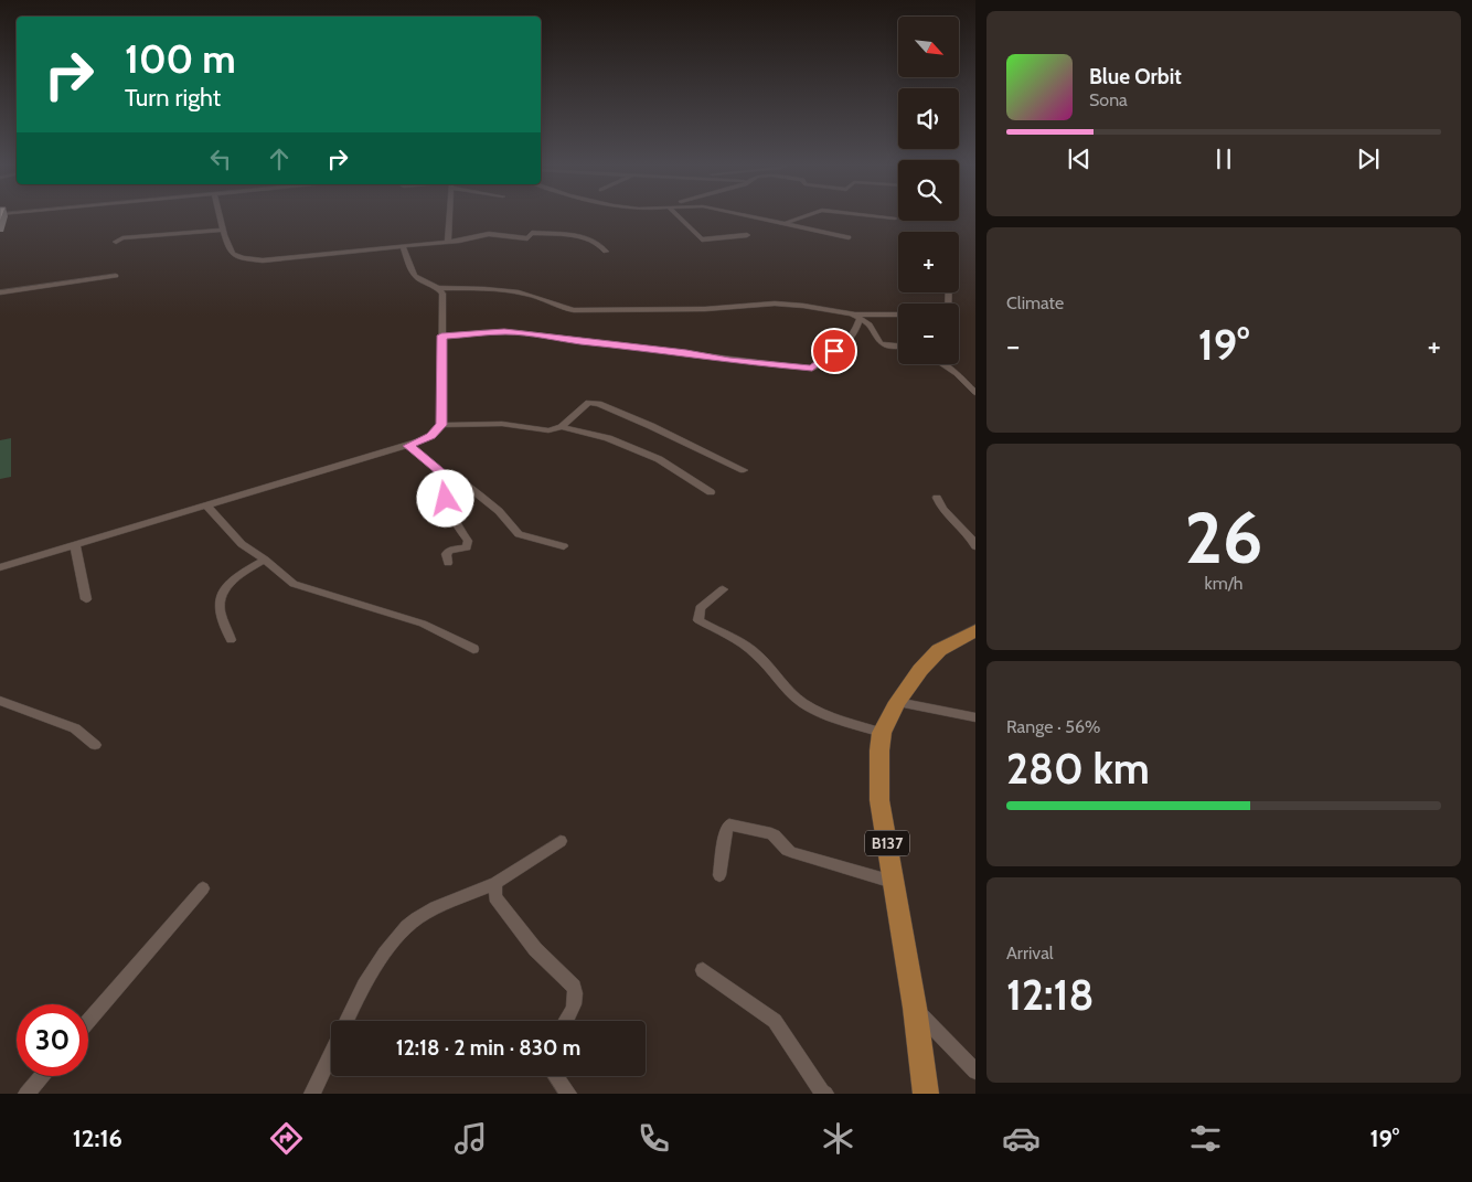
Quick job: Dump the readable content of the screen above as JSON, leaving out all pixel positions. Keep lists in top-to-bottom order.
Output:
{
  "streets": {
    "main road": ["B137"]
  },
  "north": "bottom right",
  "page": {
    "map_buttons": ["+", "−"],
    "turn": ["100 m", "Turn right"],
    "song": ["Blue Orbit", "Sona"],
    "tile": [
      "Climate",
      ["26", "km/h"],
      ["Range · 56%", "280 km"],
      ["Arrival", "12:18"]
    ],
    "heat": ["−", "19°", "+"],
    "limit": "30",
    "trip": "12:18 · 2 min · 830 m",
    "tabs": ["12:16", "19°"]
  }
}
